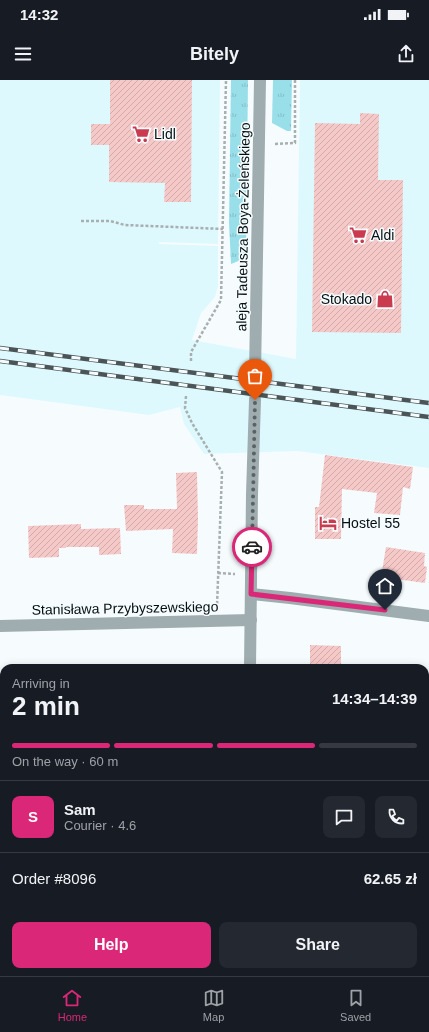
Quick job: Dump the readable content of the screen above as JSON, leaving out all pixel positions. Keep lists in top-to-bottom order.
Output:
{
  "streets": {
    "street": ["aleja Tadeusza Boya-Żeleńskiego", "Stanisława Przybyszewskiego"]
  },
  "places": {
    "supermarket": ["Lidl", "Aldi"],
    "shop": ["Stokado"],
    "hotel": ["Hostel 55"]
  },
  "page": {
    "status": "14:32",
    "header": "Bitely",
    "heading": ["2 min", "Arriving in", "14:34–14:39"],
    "panel": [
      "Sam",
      "Courier · 4.6",
      "Order #8096",
      "62.65 zł"
    ],
    "bar": "On the way · 60 m",
    "round": "S",
    "buttons": ["Help", "Share"],
    "tabs": ["Home", "Map", "Saved"]
  }
}
